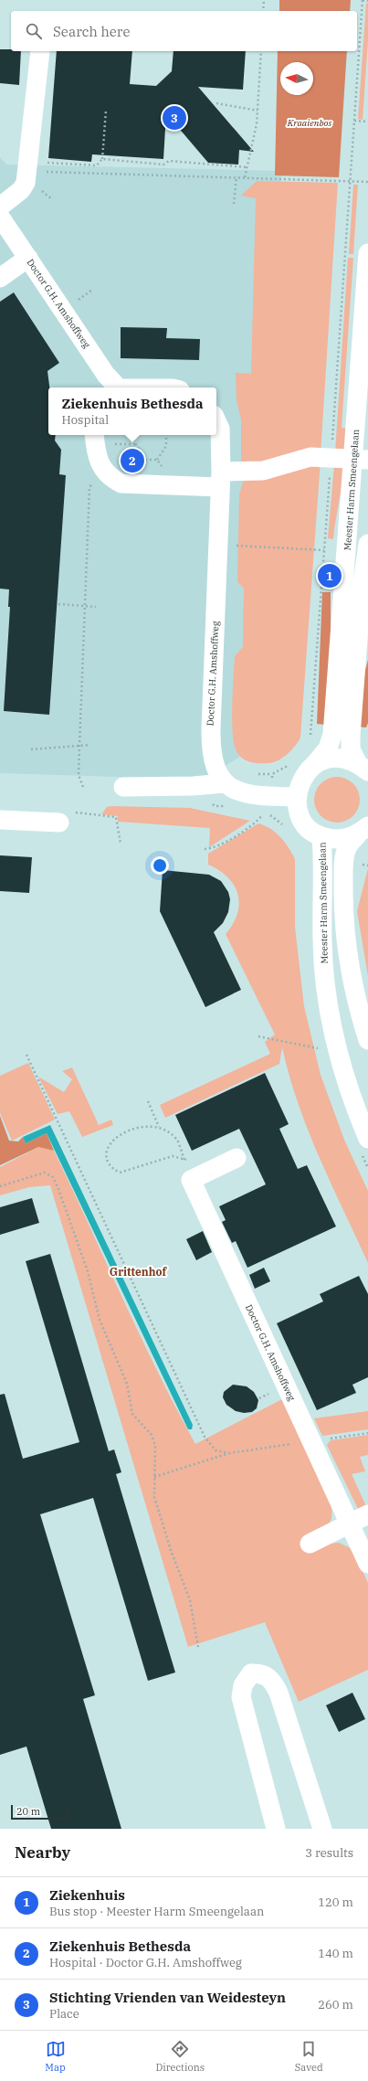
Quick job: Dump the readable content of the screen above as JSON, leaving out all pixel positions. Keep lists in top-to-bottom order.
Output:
{
  "streets": {
    "street": ["Doctor G.H. Amshoffweg", "Meester Harm Smeengelaan"]
  },
  "districts": ["Grittenhof"],
  "parks": ["Kraaienbos"],
  "scale_bar": "20 m",
  "north": "left",
  "page": {
    "search": "Search here",
    "pins": ["3", "2", "1"],
    "popup": ["Ziekenhuis Bethesda", "Hospital"],
    "scale": "20 m",
    "heading": ["Nearby", "3 results"],
    "list": [
      {
        "mark": "1",
        "name": "Ziekenhuis",
        "note": "Bus stop · Meester Harm Smeengelaan",
        "value": "120 m"
      },
      {
        "mark": "2",
        "name": "Ziekenhuis Bethesda",
        "note": "Hospital · Doctor G.H. Amshoffweg",
        "value": "140 m"
      },
      {
        "mark": "3",
        "name": "Stichting Vrienden van Weidesteyn",
        "note": "Place",
        "value": "260 m"
      }
    ],
    "nav": ["Map", "Directions", "Saved"]
  }
}
